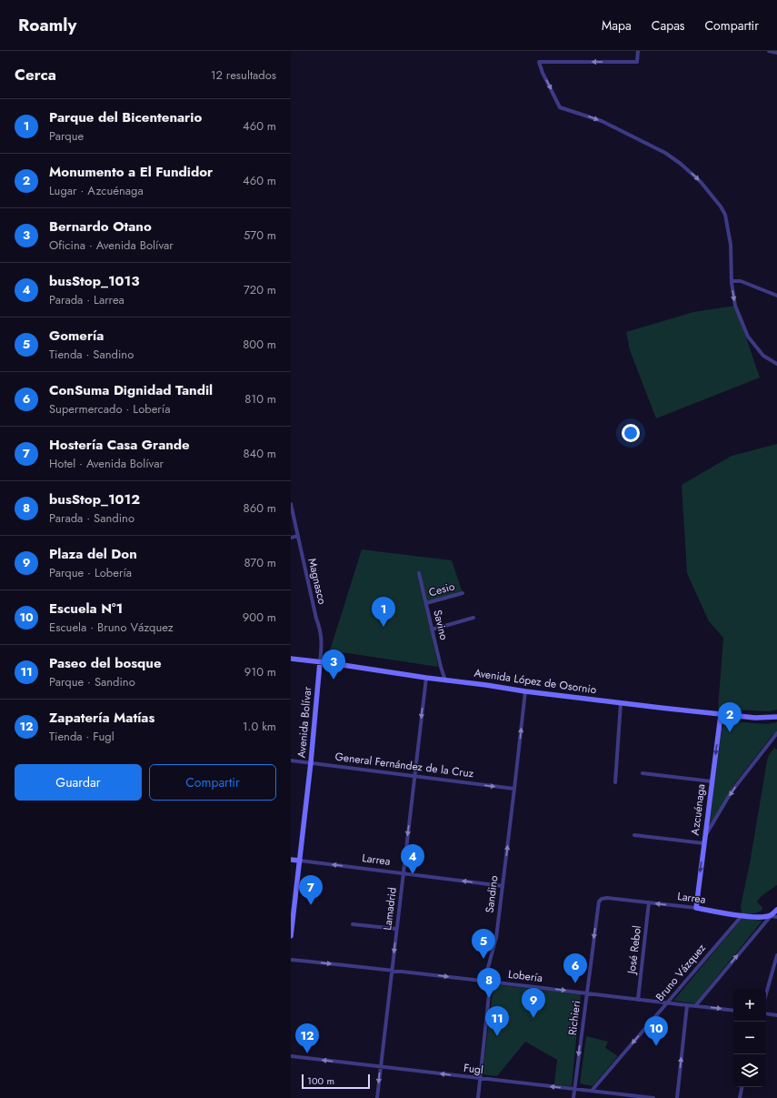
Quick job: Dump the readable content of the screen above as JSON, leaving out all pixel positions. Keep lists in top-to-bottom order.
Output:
{
  "streets": {
    "main road": [
      "Avenida López de Osornio",
      "Avenida Bolívar",
      "Azcuénaga",
      "Larrea"
    ],
    "street": [
      "Magnasco",
      "Cesio",
      "Savino",
      "General Fernández de la Cruz",
      "Sandino",
      "Lamadrid",
      "José Rebol",
      "Bruno Vázquez",
      "Lobería",
      "Richieri",
      "Fugl"
    ]
  },
  "crossings": [
    ["Magnasco", "Avenida López de Osornio"],
    ["Magnasco", "Avenida Bolívar"],
    ["Cesio", "Savino"],
    ["Savino", "Avenida López de Osornio"],
    ["Avenida López de Osornio", "Avenida Bolívar"],
    ["Avenida López de Osornio", "Azcuénaga"],
    ["Avenida López de Osornio", "Sandino"],
    ["Avenida López de Osornio", "Lamadrid"],
    ["Avenida Bolívar", "General Fernández de la Cruz"],
    ["Avenida Bolívar", "Larrea"],
    ["General Fernández de la Cruz", "Sandino"],
    ["General Fernández de la Cruz", "Lamadrid"],
    ["Azcuénaga", "Larrea"],
    ["Larrea", "Sandino"],
    ["Larrea", "Lamadrid"],
    ["Larrea", "José Rebol"],
    ["Larrea", "Bruno Vázquez"],
    ["Larrea", "Richieri"],
    ["Sandino", "Lobería"],
    ["Sandino", "Fugl"],
    ["Lamadrid", "Lobería"],
    ["Lamadrid", "Fugl"],
    ["José Rebol", "Lobería"],
    ["Bruno Vázquez", "Lobería"],
    ["Bruno Vázquez", "Fugl"],
    ["Lobería", "Richieri"],
    ["Richieri", "Fugl"]
  ],
  "one_way": [
    "General Fernández de la Cruz",
    "Azcuénaga",
    "Larrea",
    "Sandino",
    "Lamadrid",
    "Bruno Vázquez",
    "Lobería",
    "Richieri",
    "Fugl"
  ],
  "scale_bar": "100 m",
  "page": {
    "header": "Roamly",
    "nav": ["Mapa", "Capas", "Compartir"],
    "heading": ["Cerca", "12 resultados"],
    "list": [
      {
        "mark": "1",
        "name": "Parque del Bicentenario",
        "note": "Parque",
        "value": "460 m"
      },
      {
        "mark": "2",
        "name": "Monumento a El Fundidor",
        "note": "Lugar · Azcuénaga",
        "value": "460 m"
      },
      {
        "mark": "3",
        "name": "Bernardo Otano",
        "note": "Oficina · Avenida Bolívar",
        "value": "570 m"
      },
      {
        "mark": "4",
        "name": "busStop_1013",
        "note": "Parada · Larrea",
        "value": "720 m"
      },
      {
        "mark": "5",
        "name": "Gomería",
        "note": "Tienda · Sandino",
        "value": "800 m"
      },
      {
        "mark": "6",
        "name": "ConSuma Dignidad Tandil",
        "note": "Supermercado · Lobería",
        "value": "810 m"
      },
      {
        "mark": "7",
        "name": "Hostería Casa Grande",
        "note": "Hotel · Avenida Bolívar",
        "value": "840 m"
      },
      {
        "mark": "8",
        "name": "busStop_1012",
        "note": "Parada · Sandino",
        "value": "860 m"
      },
      {
        "mark": "9",
        "name": "Plaza del Don",
        "note": "Parque · Lobería",
        "value": "870 m"
      },
      {
        "mark": "10",
        "name": "Escuela N°1",
        "note": "Escuela · Bruno Vázquez",
        "value": "900 m"
      },
      {
        "mark": "11",
        "name": "Paseo del bosque",
        "note": "Parque · Sandino",
        "value": "910 m"
      },
      {
        "mark": "12",
        "name": "Zapatería Matías",
        "note": "Tienda · Fugl",
        "value": "1.0 km"
      }
    ],
    "pins": [
      "1",
      "3",
      "2",
      "4",
      "7",
      "5",
      "6",
      "8",
      "9",
      "11",
      "10",
      "12"
    ],
    "buttons": ["Guardar", "Compartir"],
    "map_buttons": ["+", "−"],
    "scale": "100 m"
  }
}
